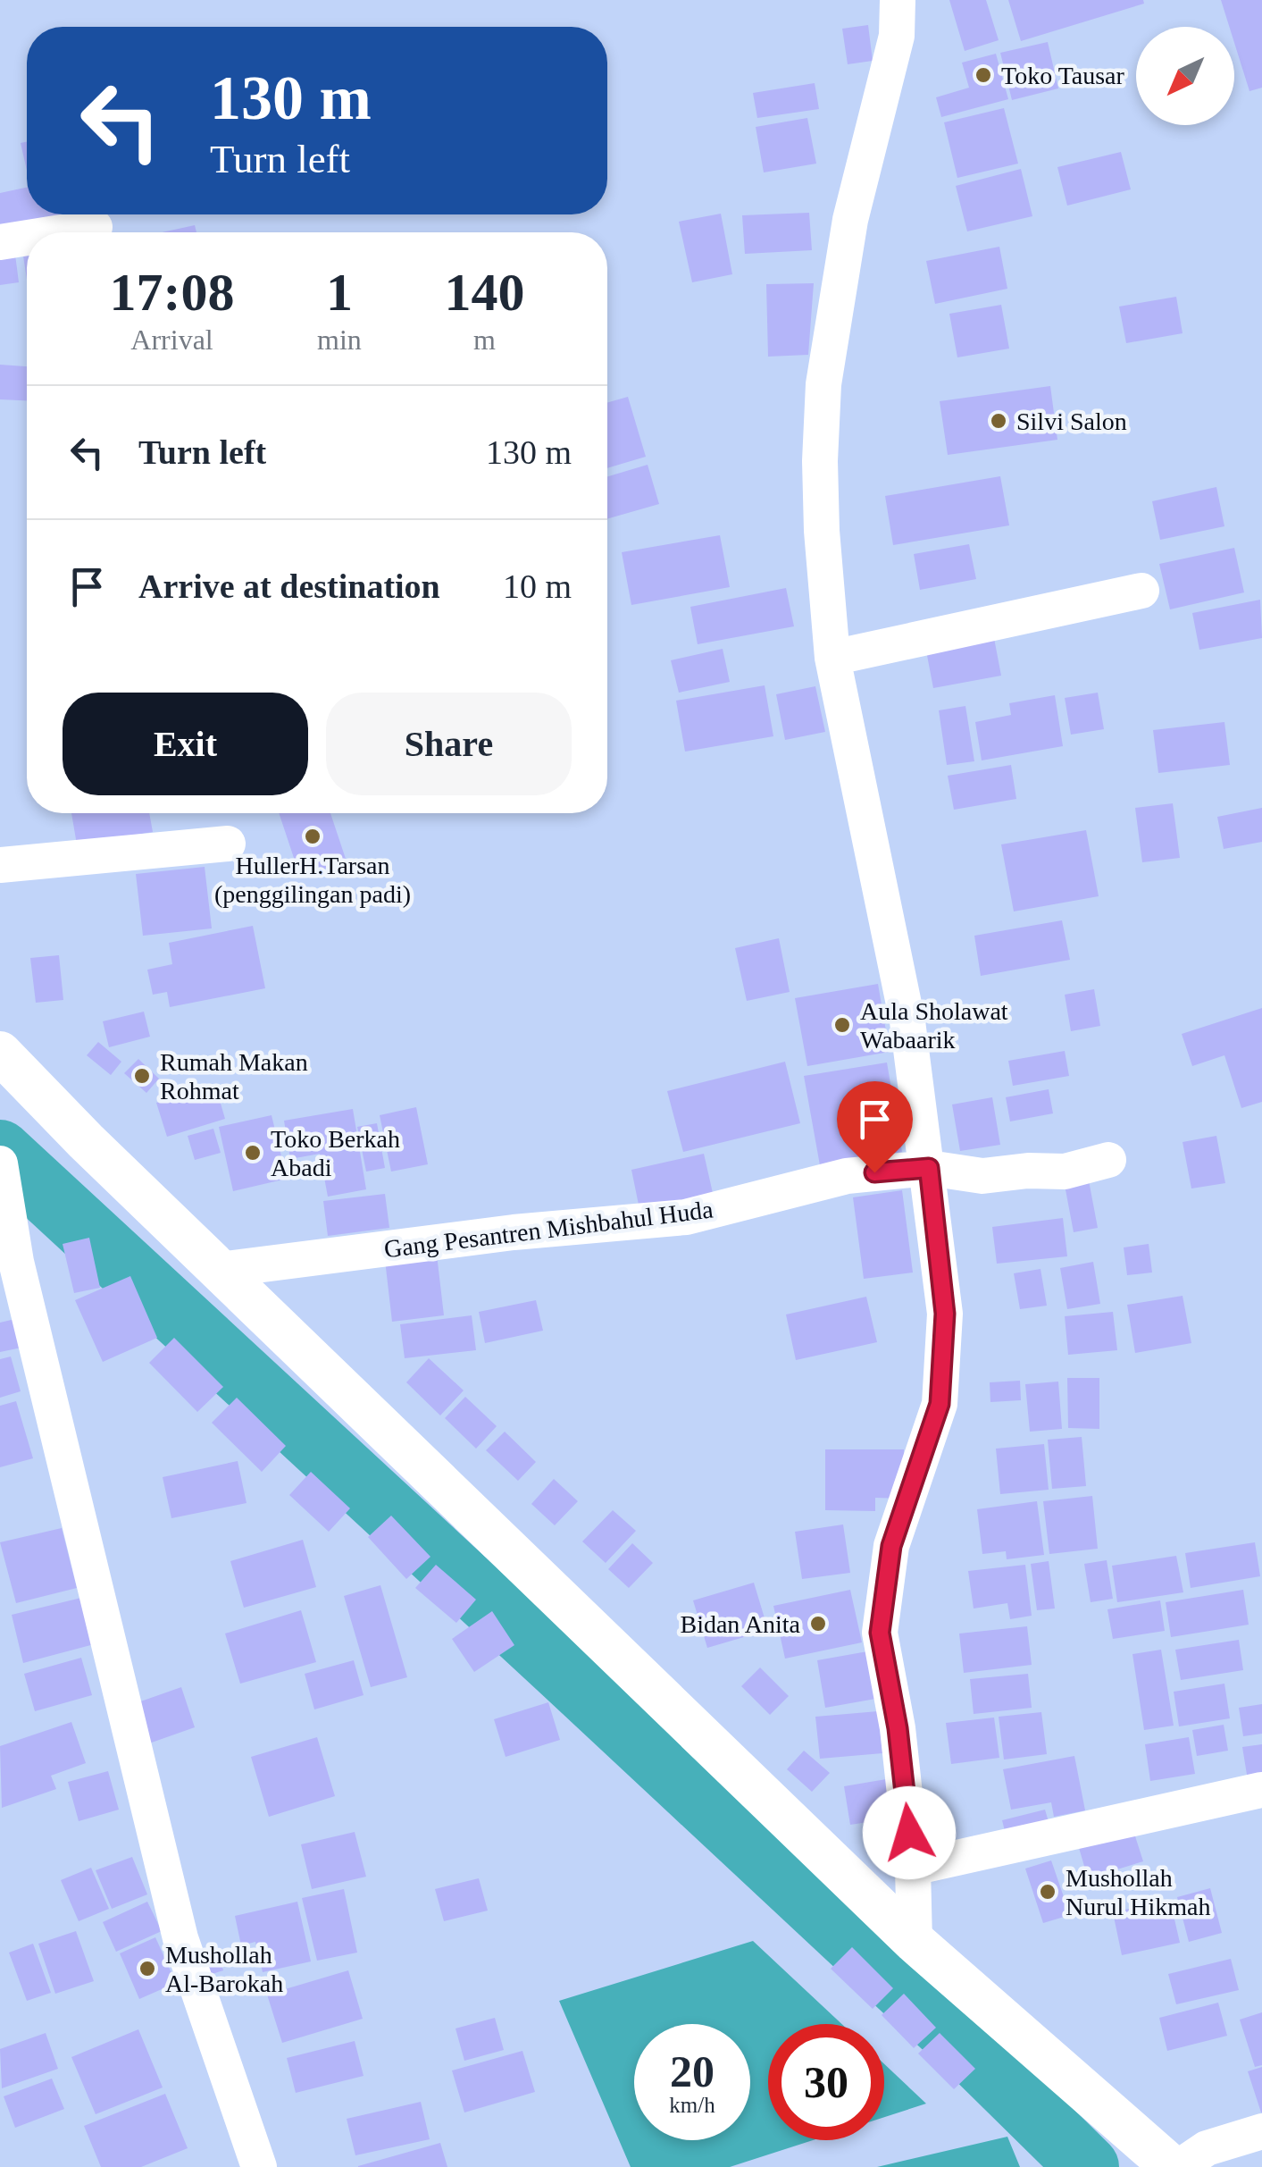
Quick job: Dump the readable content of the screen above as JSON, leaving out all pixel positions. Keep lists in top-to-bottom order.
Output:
{
  "streets": {
    "street": ["Gang Pesantren Mishbahul Huda"]
  },
  "places": [
    "Toko Tausar",
    "Silvi Salon",
    "HullerH.Tarsan (penggilingan padi)",
    "Aula Sholawat Wabaarik",
    "Rumah Makan Rohmat",
    "Toko Berkah Abadi",
    "Bidan Anita",
    "Mushollah Nurul Hikmah",
    "Mushollah Al-Barokah"
  ],
  "north": "bottom left",
  "page": {
    "turn": ["130 m", "Turn left"],
    "eta": [
      "17:08",
      "Arrival",
      "1",
      "min",
      "140",
      "m"
    ],
    "list": [
      {
        "name": "Turn left",
        "value": "130 m"
      },
      {
        "name": "Arrive at destination",
        "value": "10 m"
      }
    ],
    "buttons": ["Exit", "Share"],
    "speed": "20 km/h",
    "limit": "30"
  }
}
